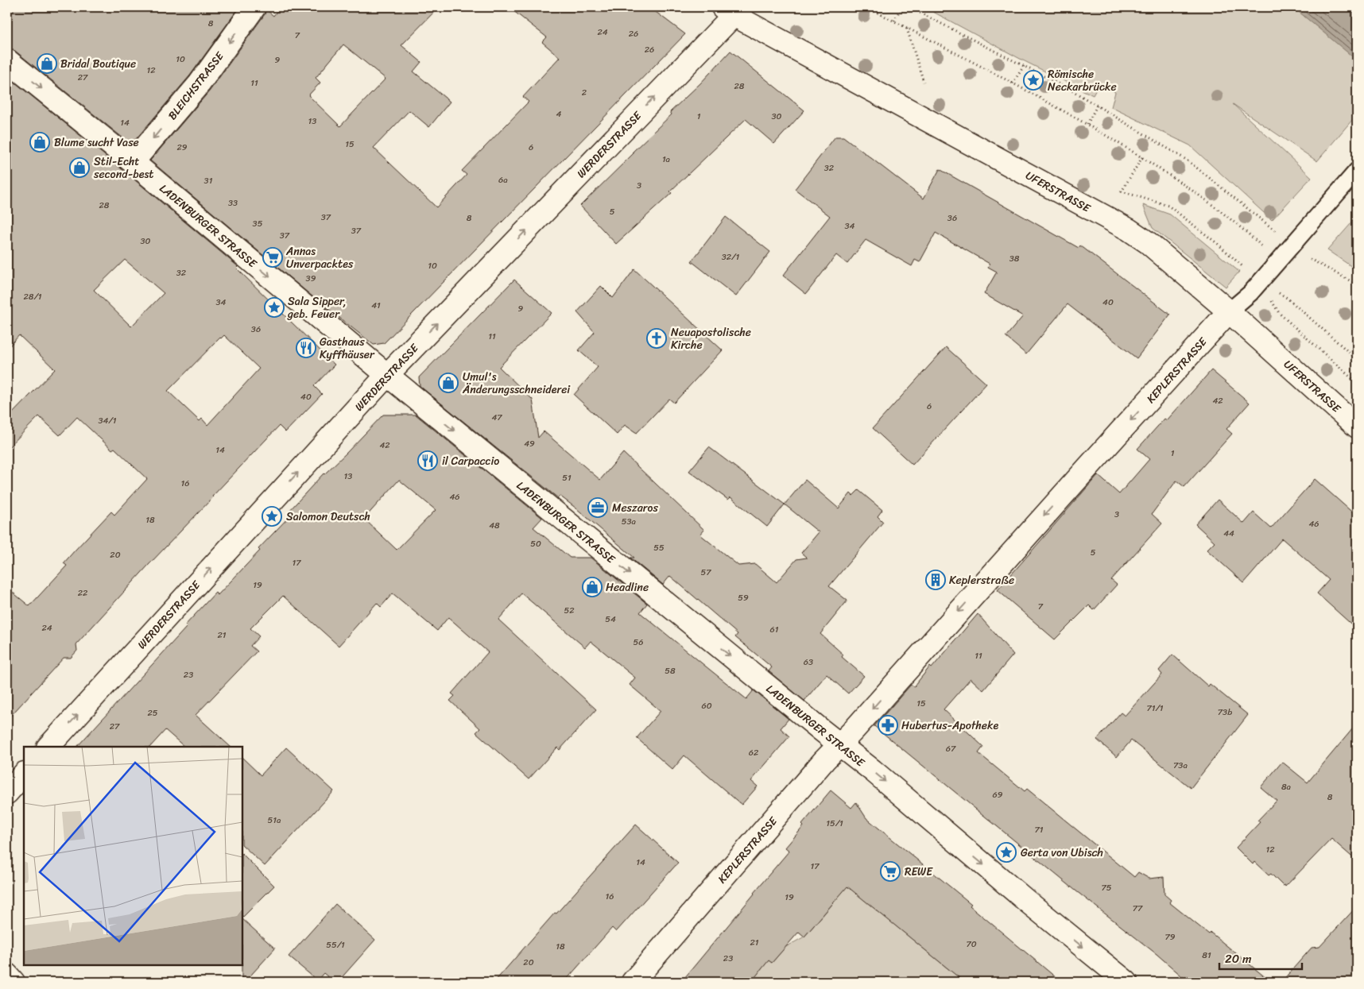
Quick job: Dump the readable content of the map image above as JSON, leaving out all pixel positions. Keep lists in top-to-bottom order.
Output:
{
  "streets": {
    "street": [
      "BLEICHSTRASSE",
      "WERDERSTRASSE",
      "UFERSTRASSE",
      "LADENBURGER STRASSE",
      "KEPLERSTRASSE"
    ]
  },
  "crossings": [
    ["BLEICHSTRASSE", "LADENBURGER STRASSE"],
    ["WERDERSTRASSE", "UFERSTRASSE"],
    ["WERDERSTRASSE", "LADENBURGER STRASSE"],
    ["UFERSTRASSE", "KEPLERSTRASSE"],
    ["LADENBURGER STRASSE", "KEPLERSTRASSE"]
  ],
  "one_way": [
    "BLEICHSTRASSE",
    "WERDERSTRASSE",
    "LADENBURGER STRASSE",
    "KEPLERSTRASSE"
  ],
  "places": {
    "shop": [
      "Bridal Boutique",
      "Blume sucht Vase",
      "Stil-Echt second-best",
      "Umul's Änderungsschneiderei",
      "Headline"
    ],
    "place": [
      "Römische Neckarbrücke",
      "Sala Sipper, geb. Feuer",
      "Salomon Deutsch",
      "Gerta von Ubisch"
    ],
    "supermarket": ["Annas Unverpacktes", "REWE"],
    "church": ["Neuapostolische Kirche"],
    "restaurant": ["Gasthaus Kyffhäuser", "il Carpaccio"],
    "office": ["Meszaros"],
    "building": ["Keplerstraße"],
    "pharmacy": ["Hubertus-Apotheke"]
  },
  "house_numbers": [
    "8",
    "24",
    "26",
    "7",
    "26",
    "10",
    "9",
    "12",
    "27",
    "11",
    "28",
    "2",
    "4",
    "1",
    "30",
    "13",
    "14",
    "15",
    "29",
    "6",
    "1a",
    "32",
    "6a",
    "31",
    "3",
    "33",
    "28",
    "5",
    "37",
    "8",
    "36",
    "35",
    "34",
    "37",
    "37",
    "30",
    "32/1",
    "38",
    "10",
    "32",
    "39",
    "28/1",
    "34",
    "40",
    "41",
    "9",
    "36",
    "11",
    "40",
    "42",
    "6",
    "47",
    "34/1",
    "49",
    "42",
    "14",
    "1",
    "13",
    "51",
    "16",
    "46",
    "3",
    "18",
    "53a",
    "46",
    "48",
    "44",
    "50",
    "55",
    "5",
    "20",
    "17",
    "57",
    "19",
    "22",
    "59",
    "7",
    "52",
    "54",
    "24",
    "61",
    "21",
    "56",
    "11",
    "63",
    "58",
    "23",
    "15",
    "60",
    "71/1",
    "73b",
    "25",
    "27",
    "67",
    "62",
    "73a",
    "8a",
    "69",
    "8",
    "51a",
    "15/1",
    "71",
    "12",
    "14",
    "17",
    "75",
    "16",
    "19",
    "77",
    "79",
    "21",
    "70",
    "55/1",
    "18",
    "81",
    "23",
    "20"
  ],
  "scale_bar": "20 m"
}
